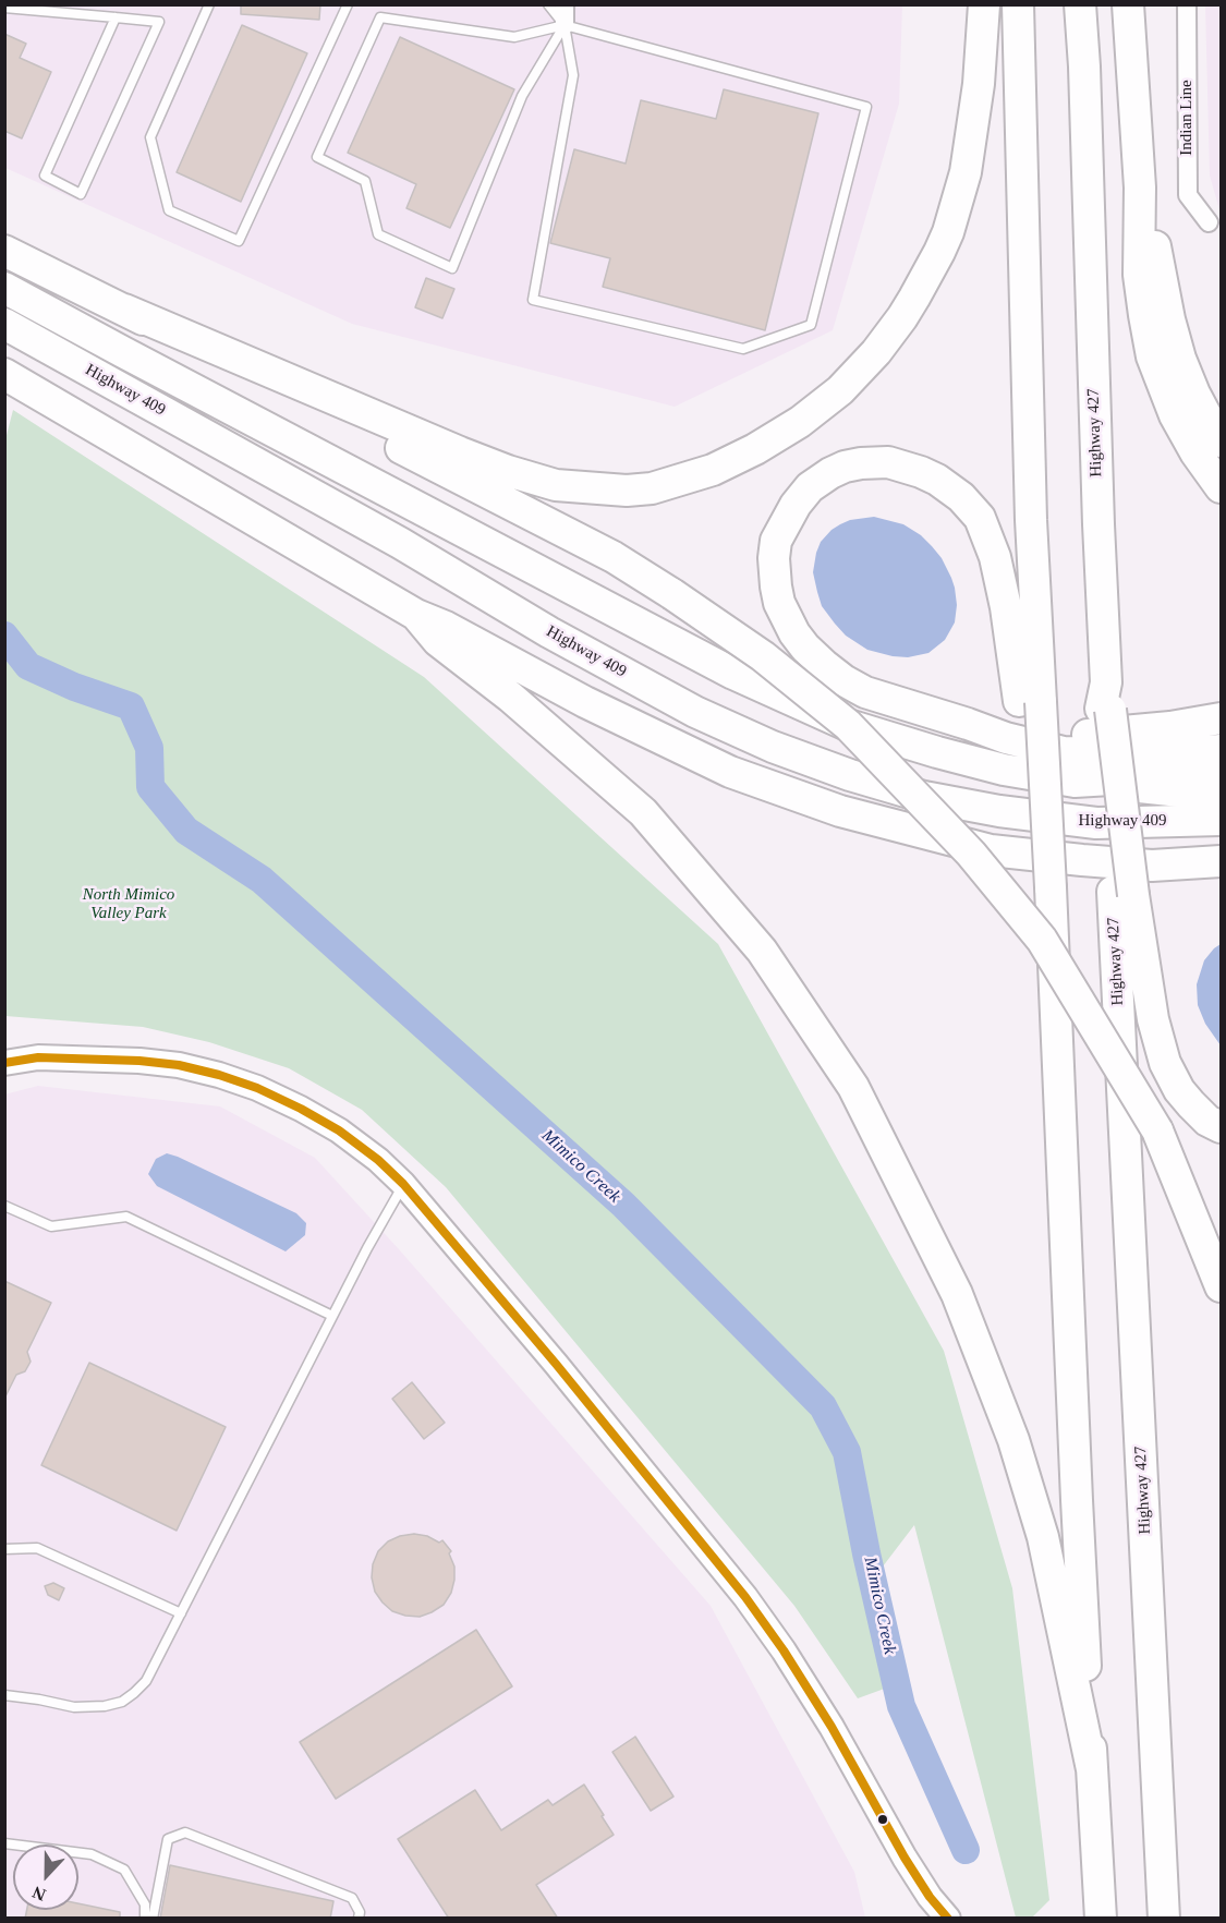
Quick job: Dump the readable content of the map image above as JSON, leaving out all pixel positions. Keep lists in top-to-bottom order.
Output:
{
  "streets": {
    "highway": ["Highway 409", "Highway 427"],
    "street": ["Indian Line"]
  },
  "water": ["Mimico Creek"],
  "parks": ["North Mimico Valley Park"],
  "north": "bottom"
}
